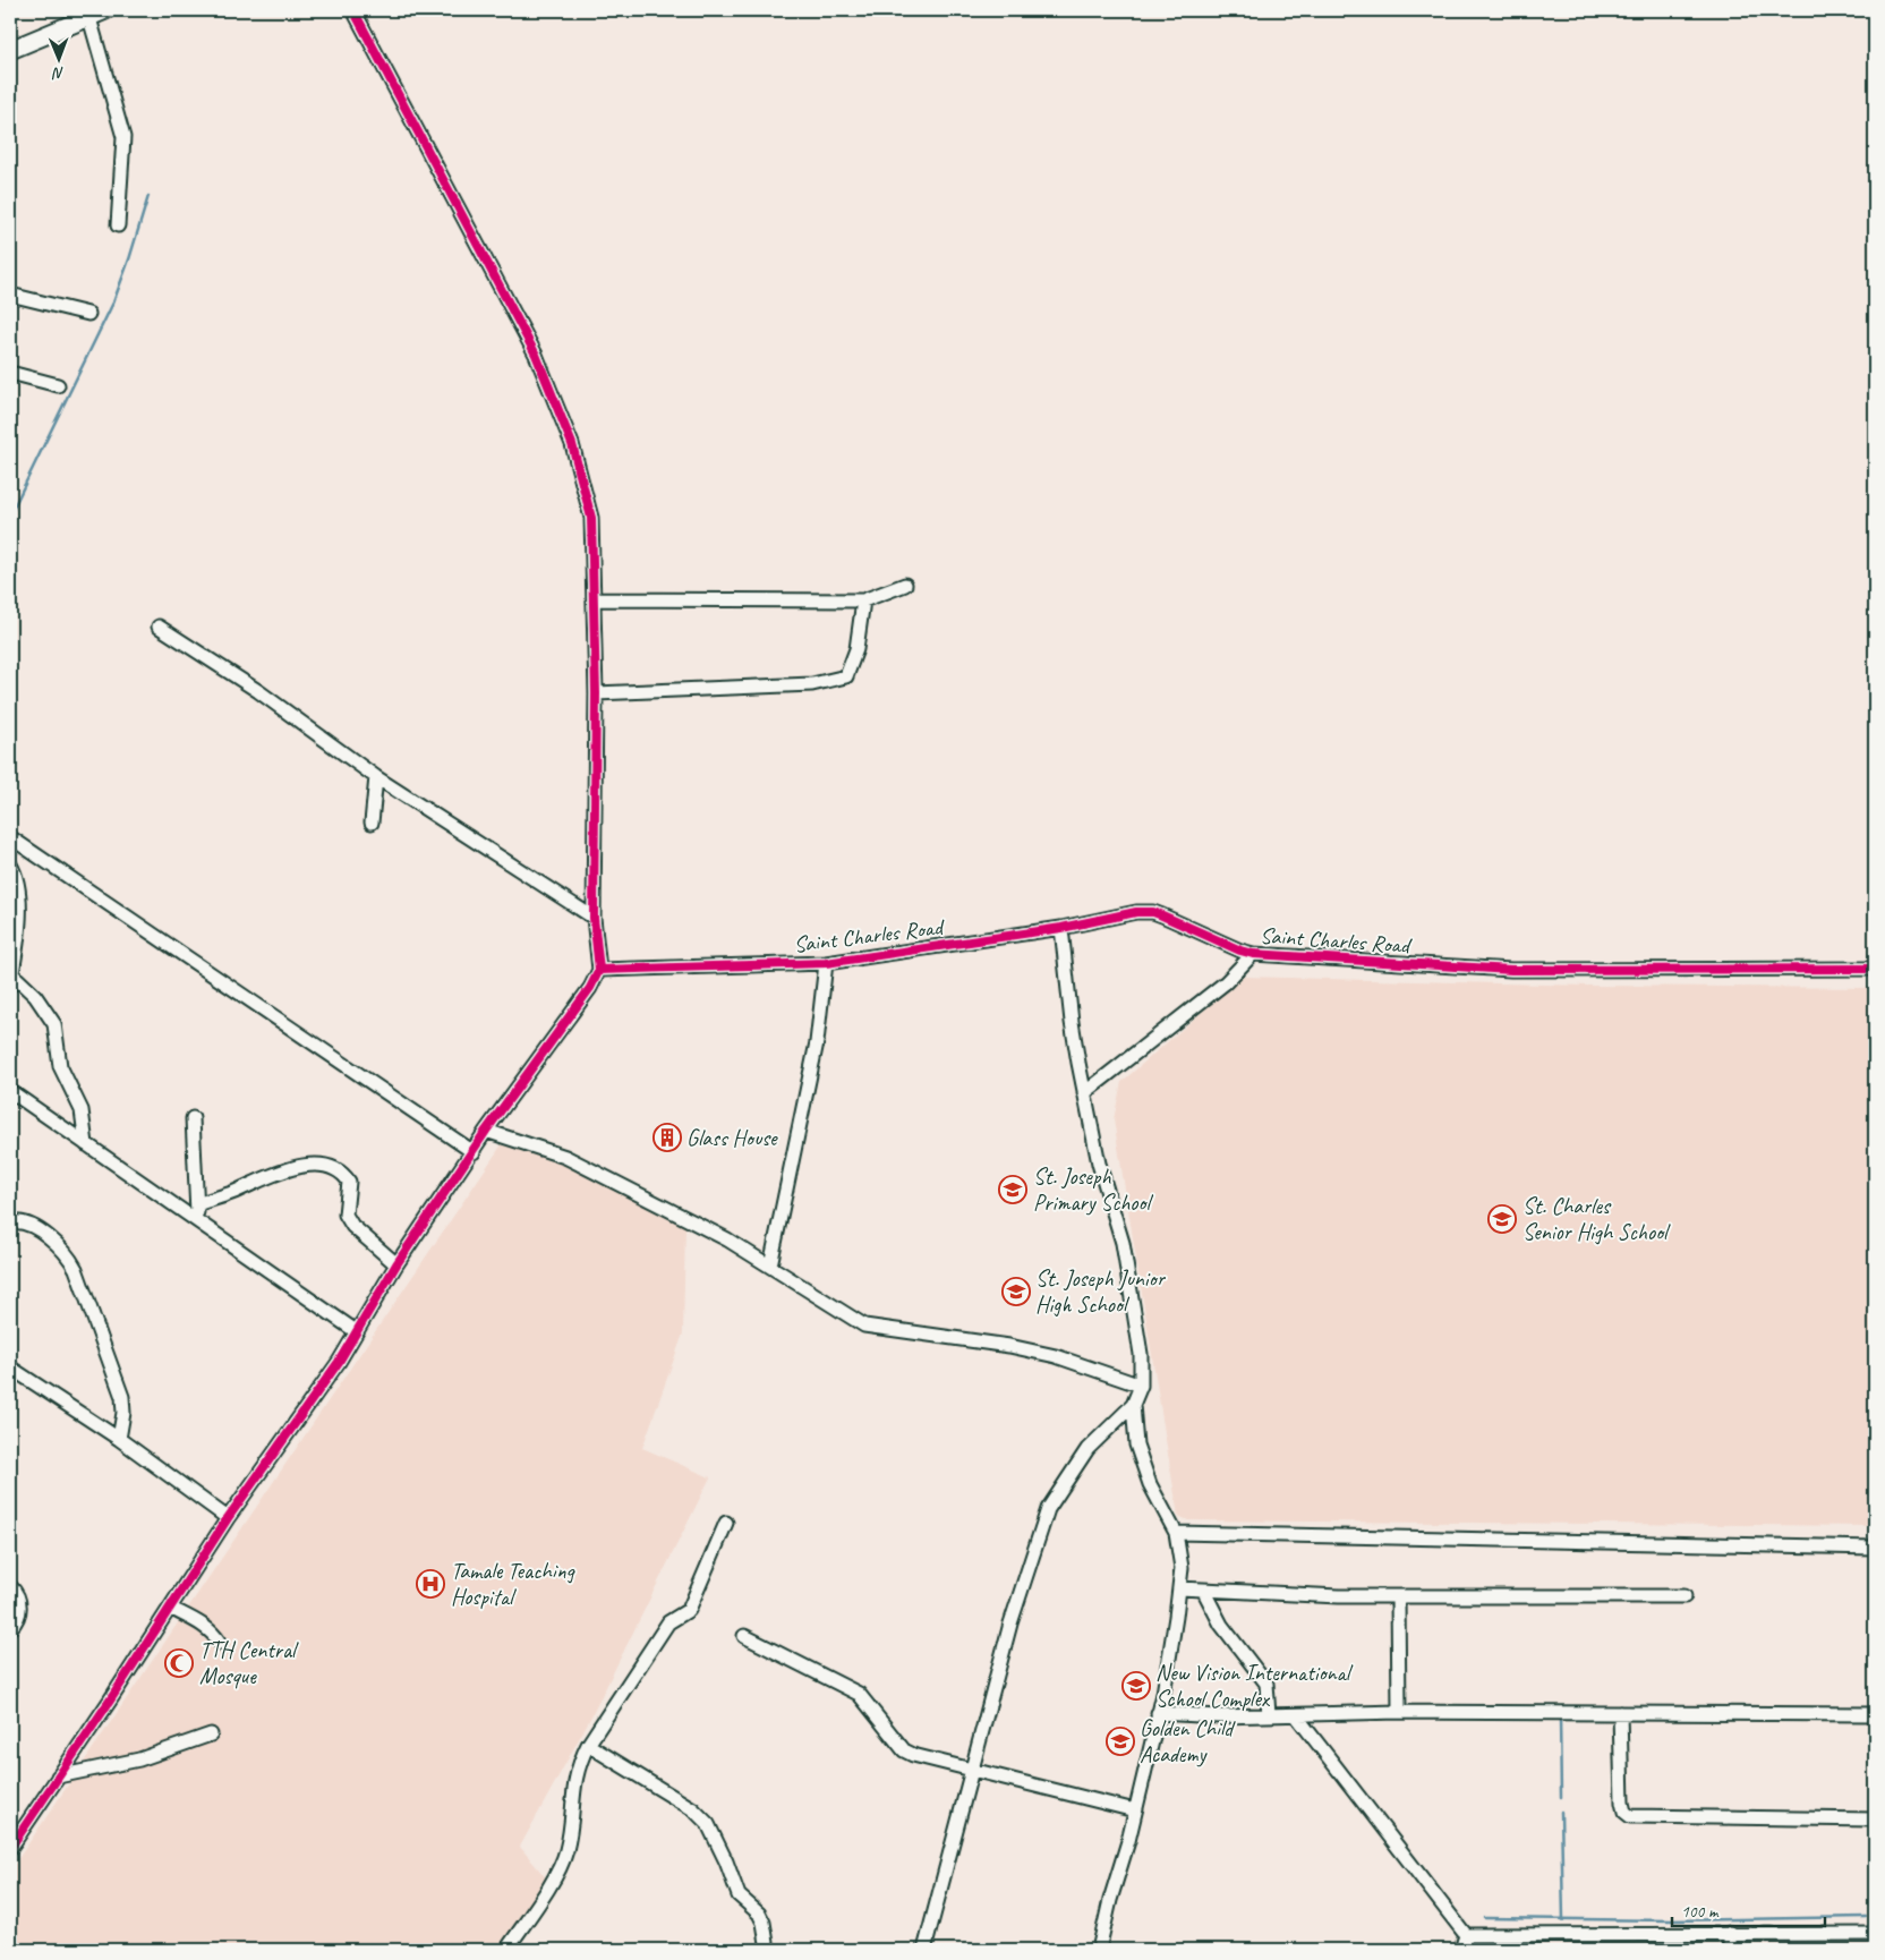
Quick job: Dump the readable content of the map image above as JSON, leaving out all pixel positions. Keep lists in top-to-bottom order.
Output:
{
  "streets": {
    "street": ["Saint Charles Road"]
  },
  "places": {
    "building": ["Glass House"],
    "school or university": [
      "St. Joseph Primary School",
      "St. Charles Senior High School",
      "St. Joseph Junior High School",
      "New Vision International School Complex",
      "Golden Child Academy"
    ],
    "hospital": ["Tamale Teaching Hospital"],
    "mosque": ["TTH Central Mosque"]
  },
  "scale_bar": "100 m",
  "north": "bottom"
}
